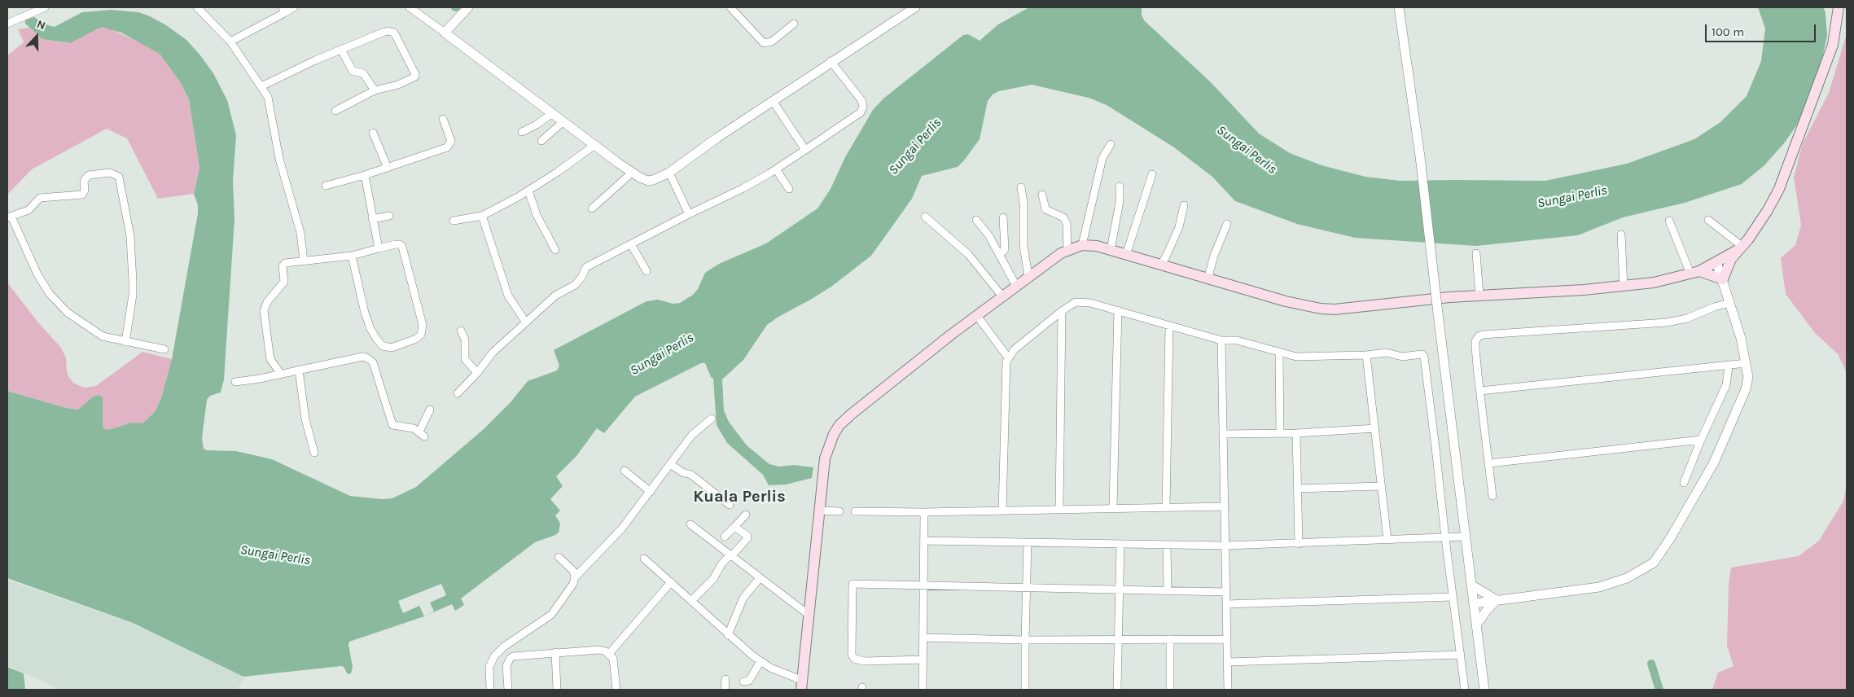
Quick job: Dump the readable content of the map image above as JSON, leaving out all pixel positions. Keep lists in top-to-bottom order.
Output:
{
  "districts": ["Kuala Perlis"],
  "water": ["Sungai Perlis"],
  "scale_bar": "100 m",
  "north": "top"
}
